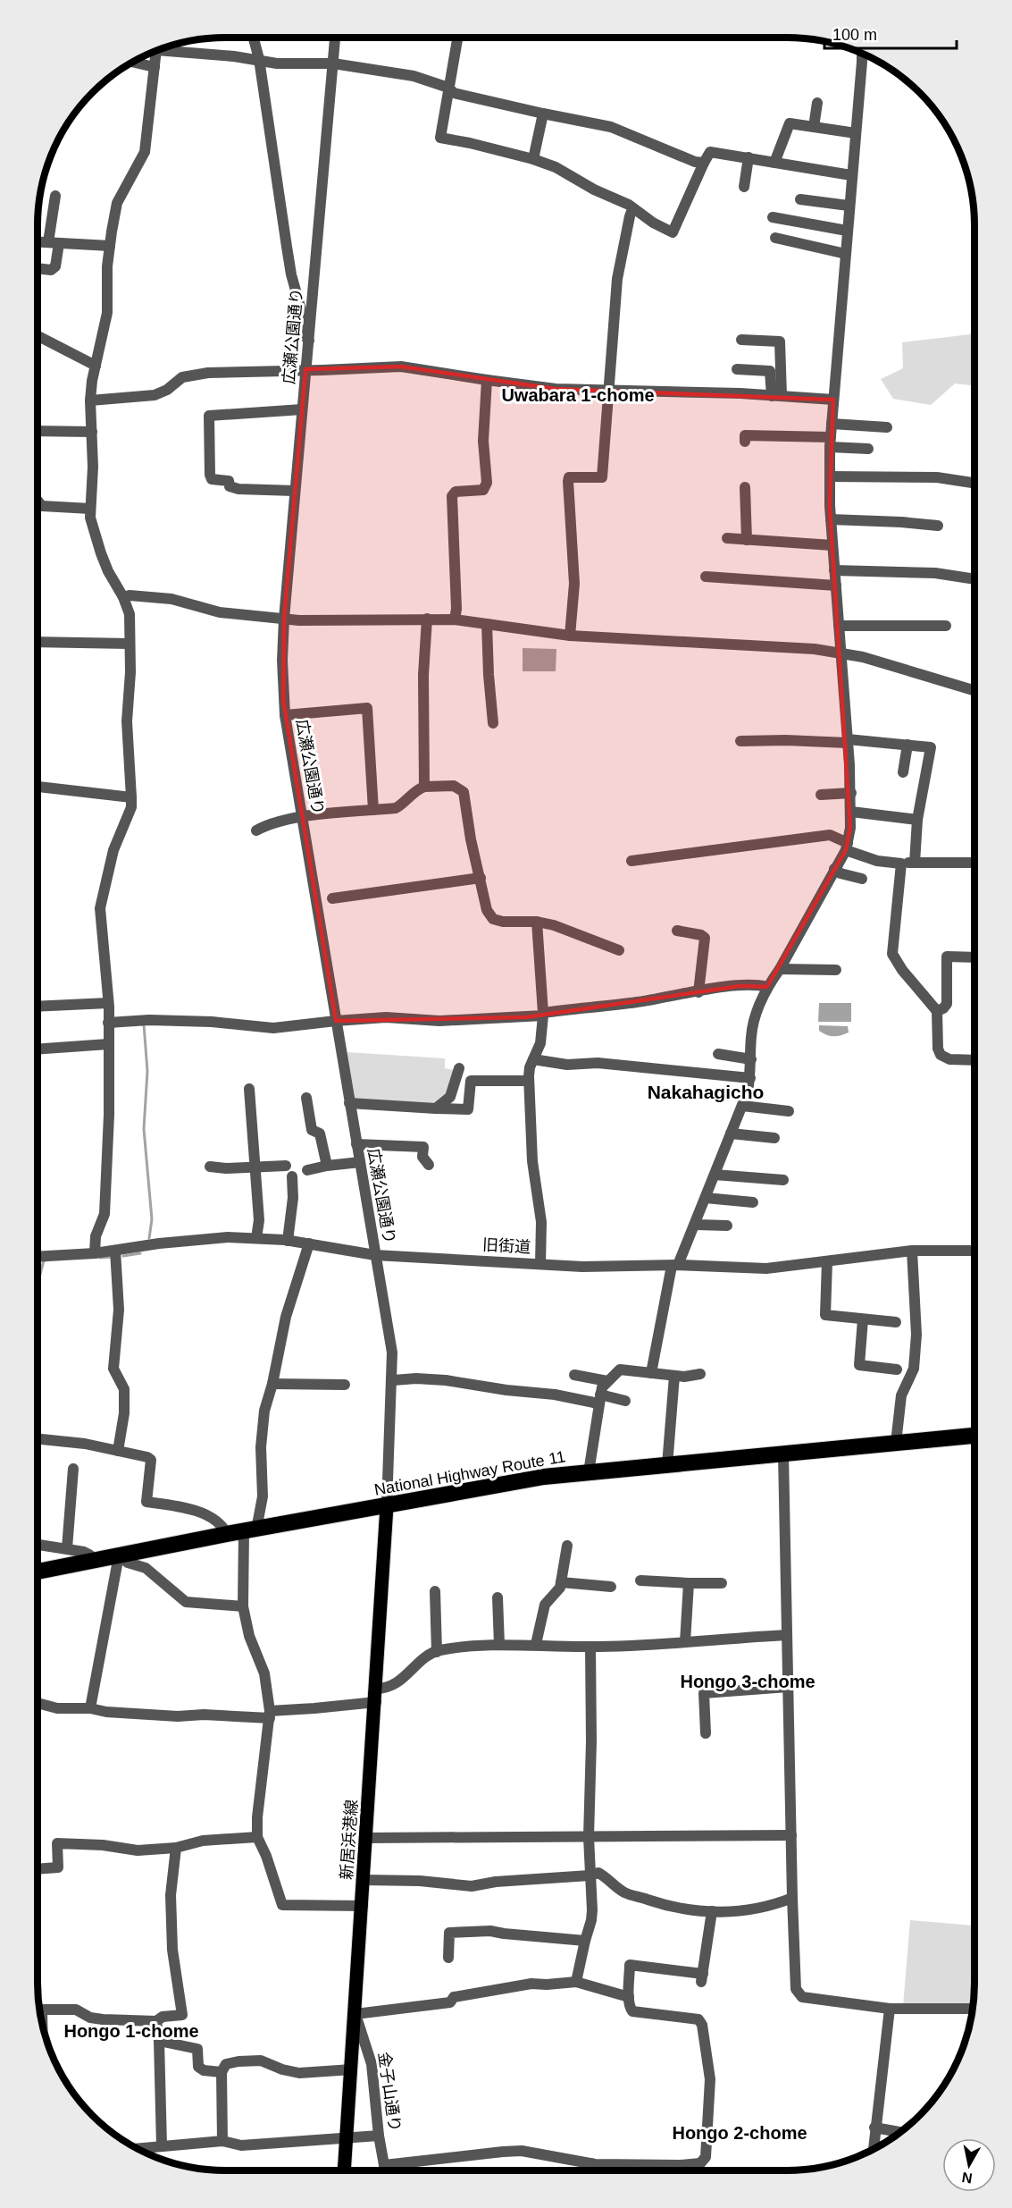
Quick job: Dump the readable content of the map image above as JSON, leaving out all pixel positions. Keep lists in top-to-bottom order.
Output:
{
  "streets": {
    "highway": ["National Highway Route 11"],
    "main road": ["新居浜港線"],
    "street": ["広瀬公園通り", "旧街道", "金子山通り"]
  },
  "crossings": [
    ["広瀬公園通り", "旧街道"],
    ["広瀬公園通り", "National Highway Route 11"],
    ["広瀬公園通り", "新居浜港線"],
    ["National Highway Route 11", "新居浜港線"],
    ["新居浜港線", "金子山通り"]
  ],
  "districts": [
    "Uwabara 1-chome",
    "Nakahagicho",
    "Hongo 3-chome",
    "Hongo 1-chome",
    "Hongo 2-chome"
  ],
  "scale_bar": "100 m",
  "north": "bottom"
}
